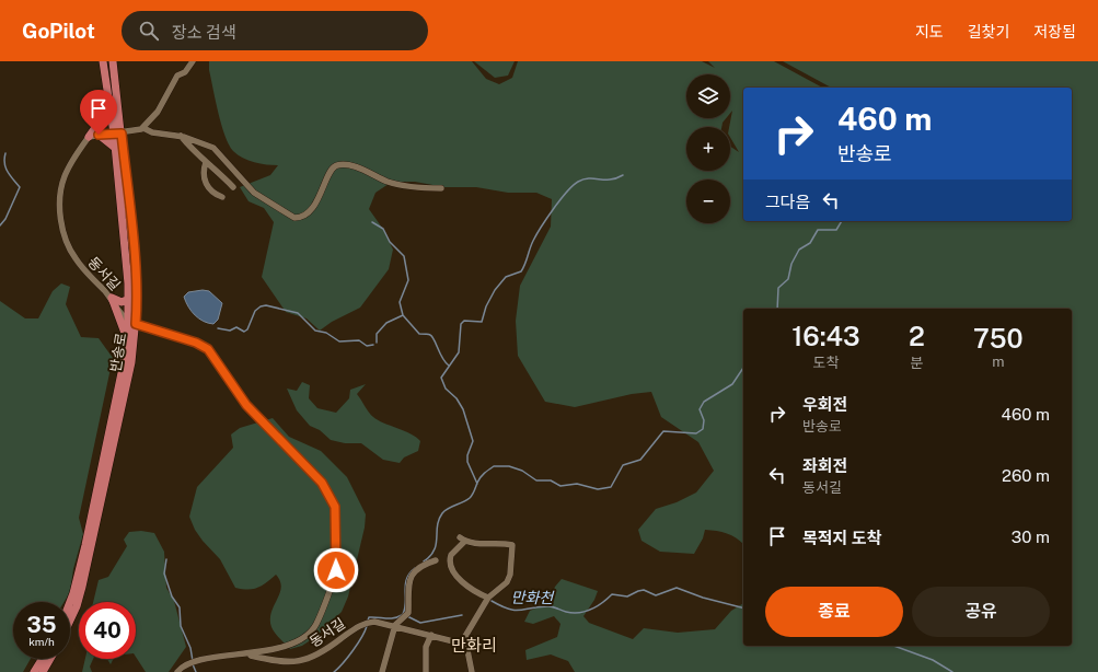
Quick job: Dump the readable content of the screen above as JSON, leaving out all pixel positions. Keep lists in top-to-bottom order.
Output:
{
  "streets": {
    "main road": ["반송로"],
    "street": ["동서길"]
  },
  "crossings": [
    ["동서길", "반송로"]
  ],
  "districts": ["만화리"],
  "water": ["만화천"],
  "page": {
    "header": "GoPilot",
    "search": "장소 검색",
    "nav": ["지도", "길찾기", "저장됨"],
    "map_buttons": ["+", "−"],
    "turn": ["460 m", "반송로"],
    "then": "그다음",
    "eta": [
      "16:43",
      "도착",
      "2",
      "분",
      "750",
      "m"
    ],
    "list": [
      {
        "name": "우회전",
        "note": "반송로",
        "value": "460 m"
      },
      {
        "name": "좌회전",
        "note": "동서길",
        "value": "260 m"
      },
      {
        "name": "목적지 도착",
        "value": "30 m"
      }
    ],
    "buttons": ["종료", "공유"],
    "speed": "35 km/h",
    "limit": "40"
  }
}
